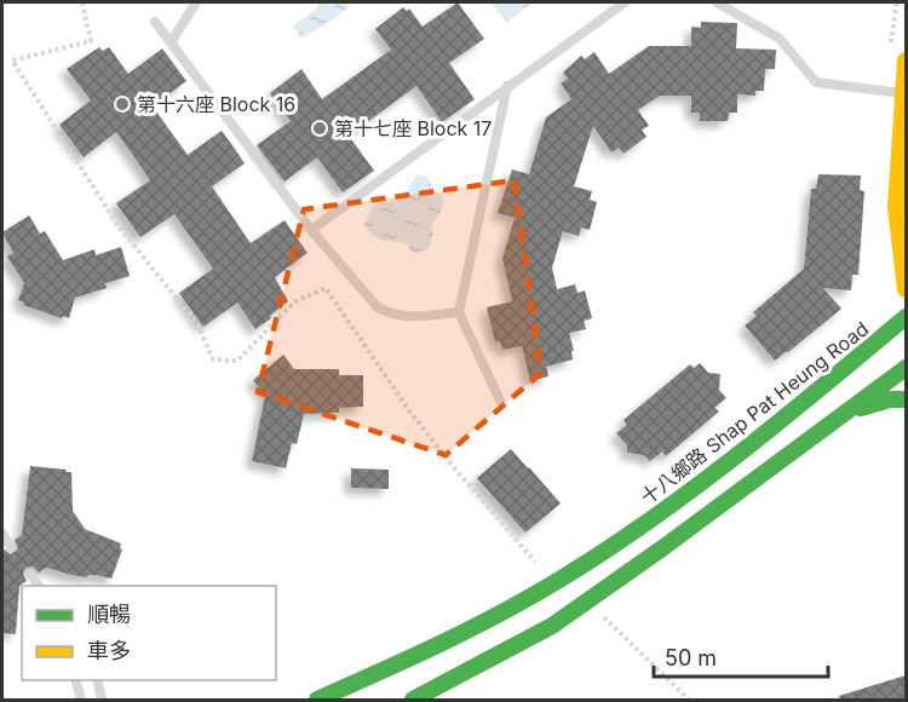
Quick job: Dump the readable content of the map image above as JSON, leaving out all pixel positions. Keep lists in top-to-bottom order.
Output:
{
  "streets": {
    "main road": ["十八鄉路 Shap Pat Heung Road"]
  },
  "places": ["第十六座 Block 16", "第十七座 Block 17"],
  "legend": ["順暢", "車多"],
  "scale_bar": "50 m"
}
